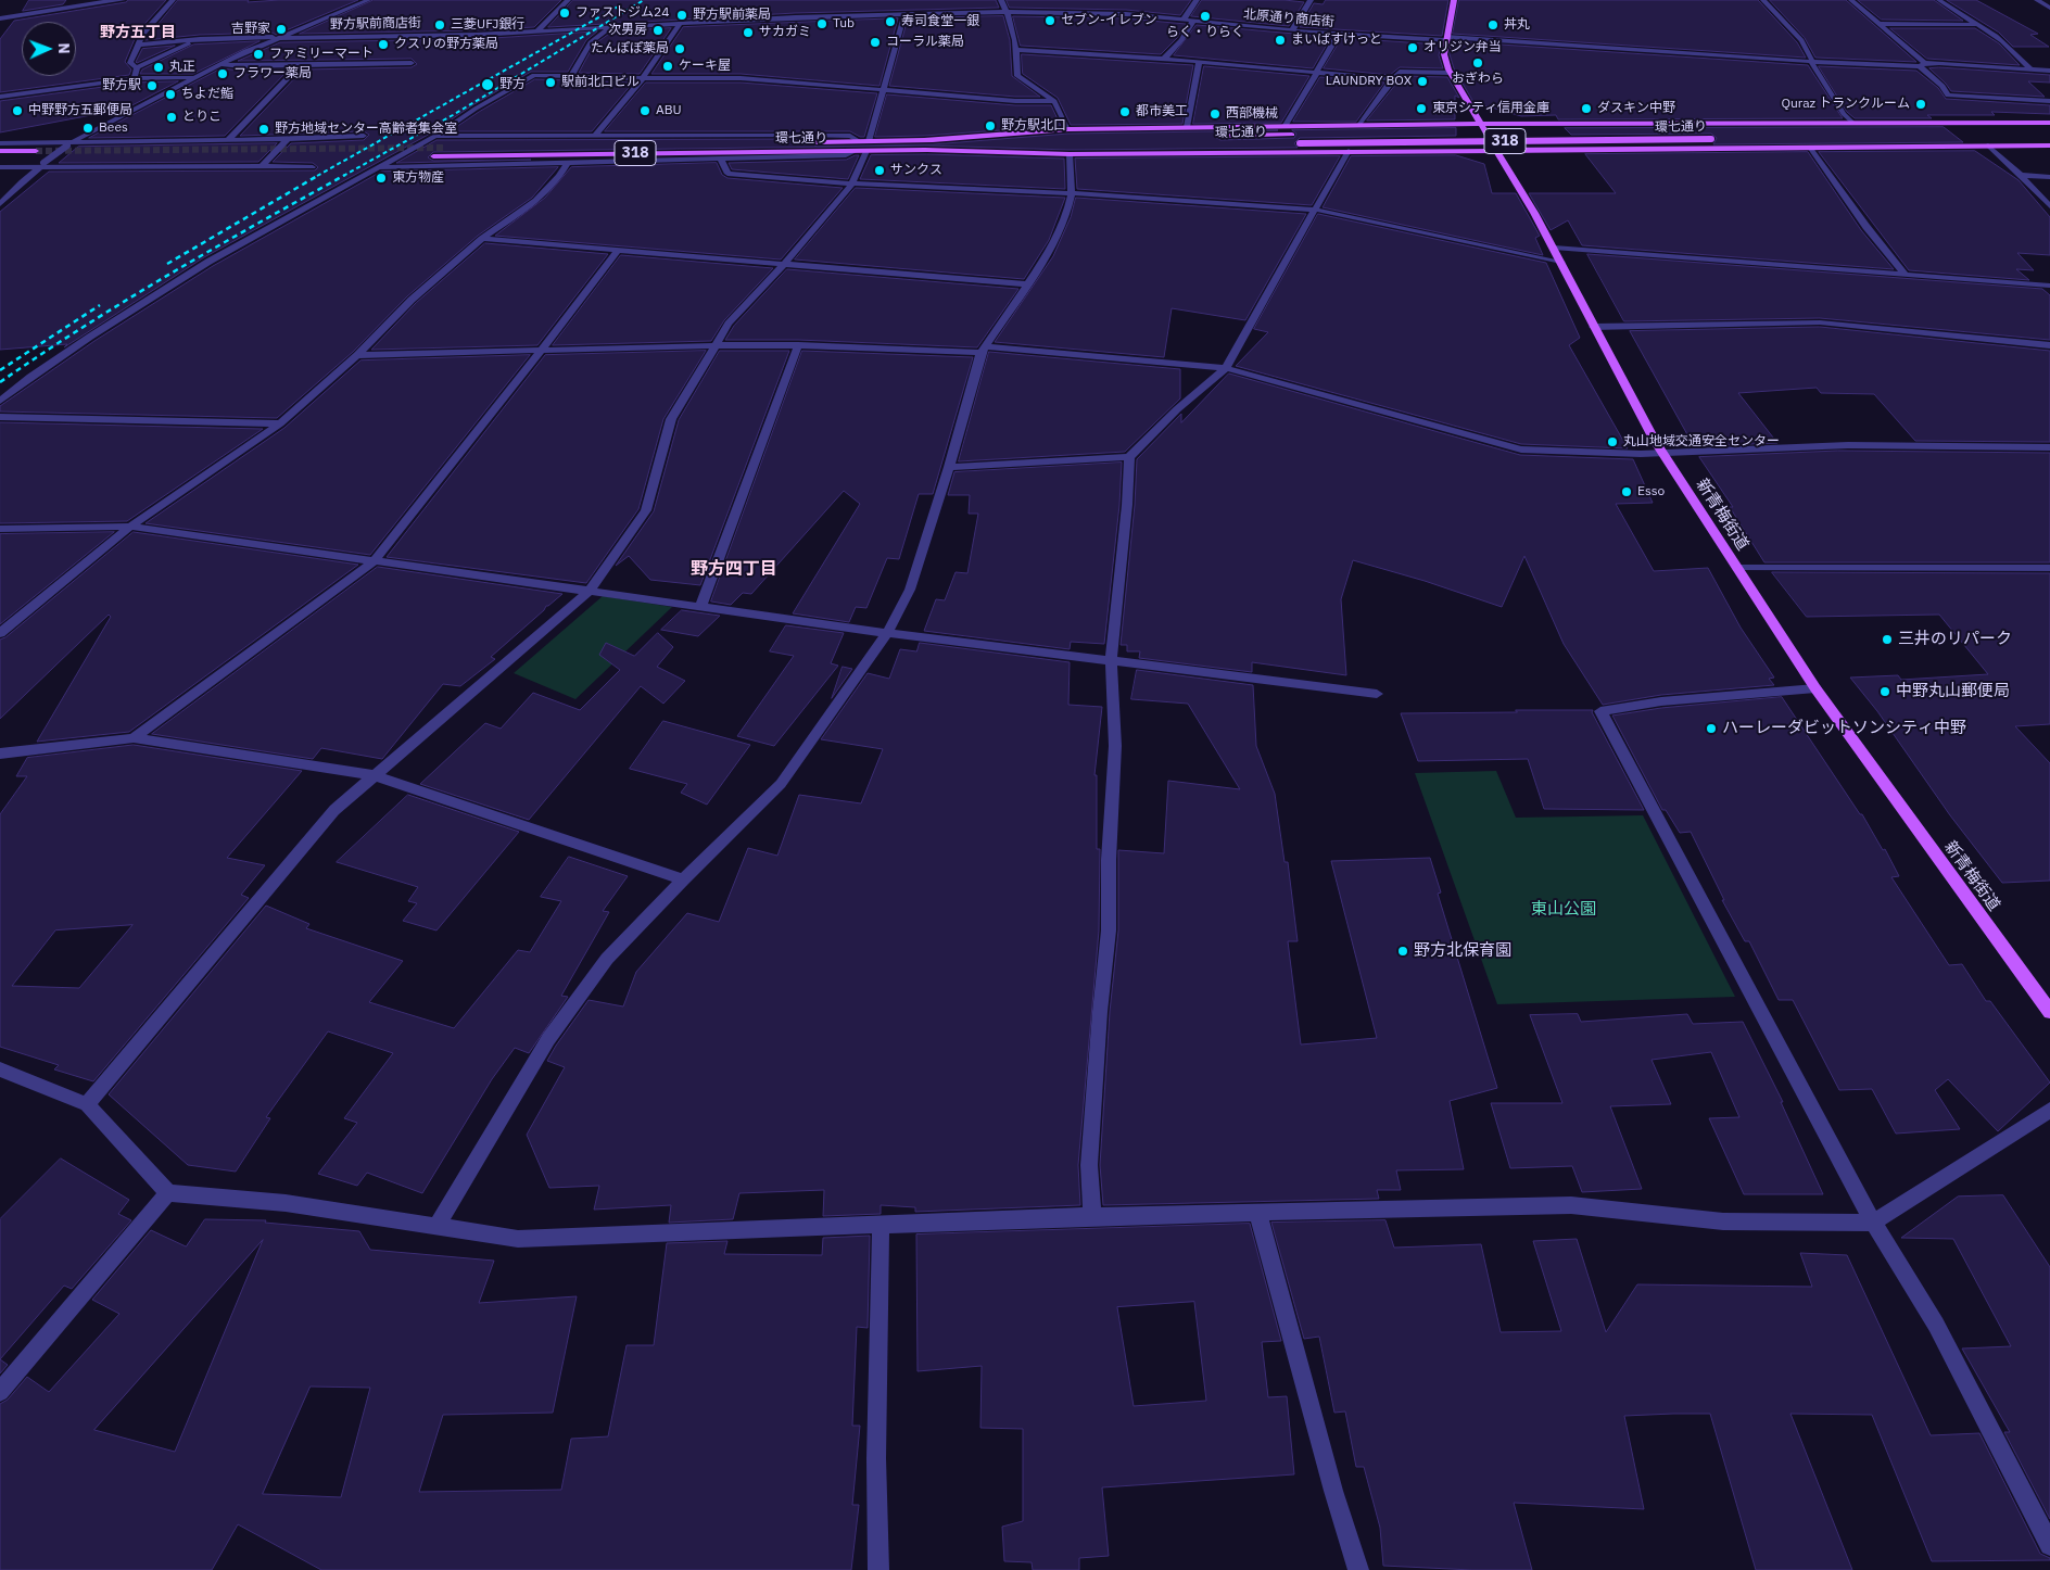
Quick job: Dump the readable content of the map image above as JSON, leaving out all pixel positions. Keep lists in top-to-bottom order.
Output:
{
  "streets": {
    "main road": ["環七通り", "318", "新青梅街道"],
    "street": ["北原通り商店街", "野方駅前商店街"]
  },
  "crossings": [
    ["北原通り商店街", "野方駅前商店街"],
    ["北原通り商店街", "新青梅街道"]
  ],
  "districts": ["野方五丁目", "野方四丁目"],
  "parks": ["東山公園"],
  "places": [
    "ファストジム24",
    "野方駅前薬局",
    "らく・りらく",
    "セブン-イレブン",
    "寿司食堂一銀",
    "Tub",
    "三菱UFJ銀行",
    "丼丸",
    "吉野家",
    "次男房",
    "サカガミ",
    "まいばすけっと",
    "コーラル薬局",
    "クスリの野方薬局",
    "オリジン弁当",
    "たんぽぽ薬局",
    "ファミリーマート",
    "おぎわら",
    "ケーキ屋",
    "丸正",
    "フラワー薬局",
    "LAUNDRY BOX",
    "駅前北口ビル",
    "野方",
    "野方駅",
    "ちよだ鮨",
    "Quraz トランクルーム",
    "東京シティ信用金庫",
    "ダスキン中野",
    "中野野方五郵便局",
    "ABU",
    "都市美工",
    "西部機械",
    "とりこ",
    "野方駅北口",
    "Bees",
    "野方地域センター高齢者集会室",
    "サンクス",
    "東方物産",
    "丸山地域交通安全センター",
    "Esso",
    "三井のリパーク",
    "中野丸山郵便局",
    "ハーレーダビットソンシティ中野",
    "野方北保育園"
  ],
  "north": "right"
}
